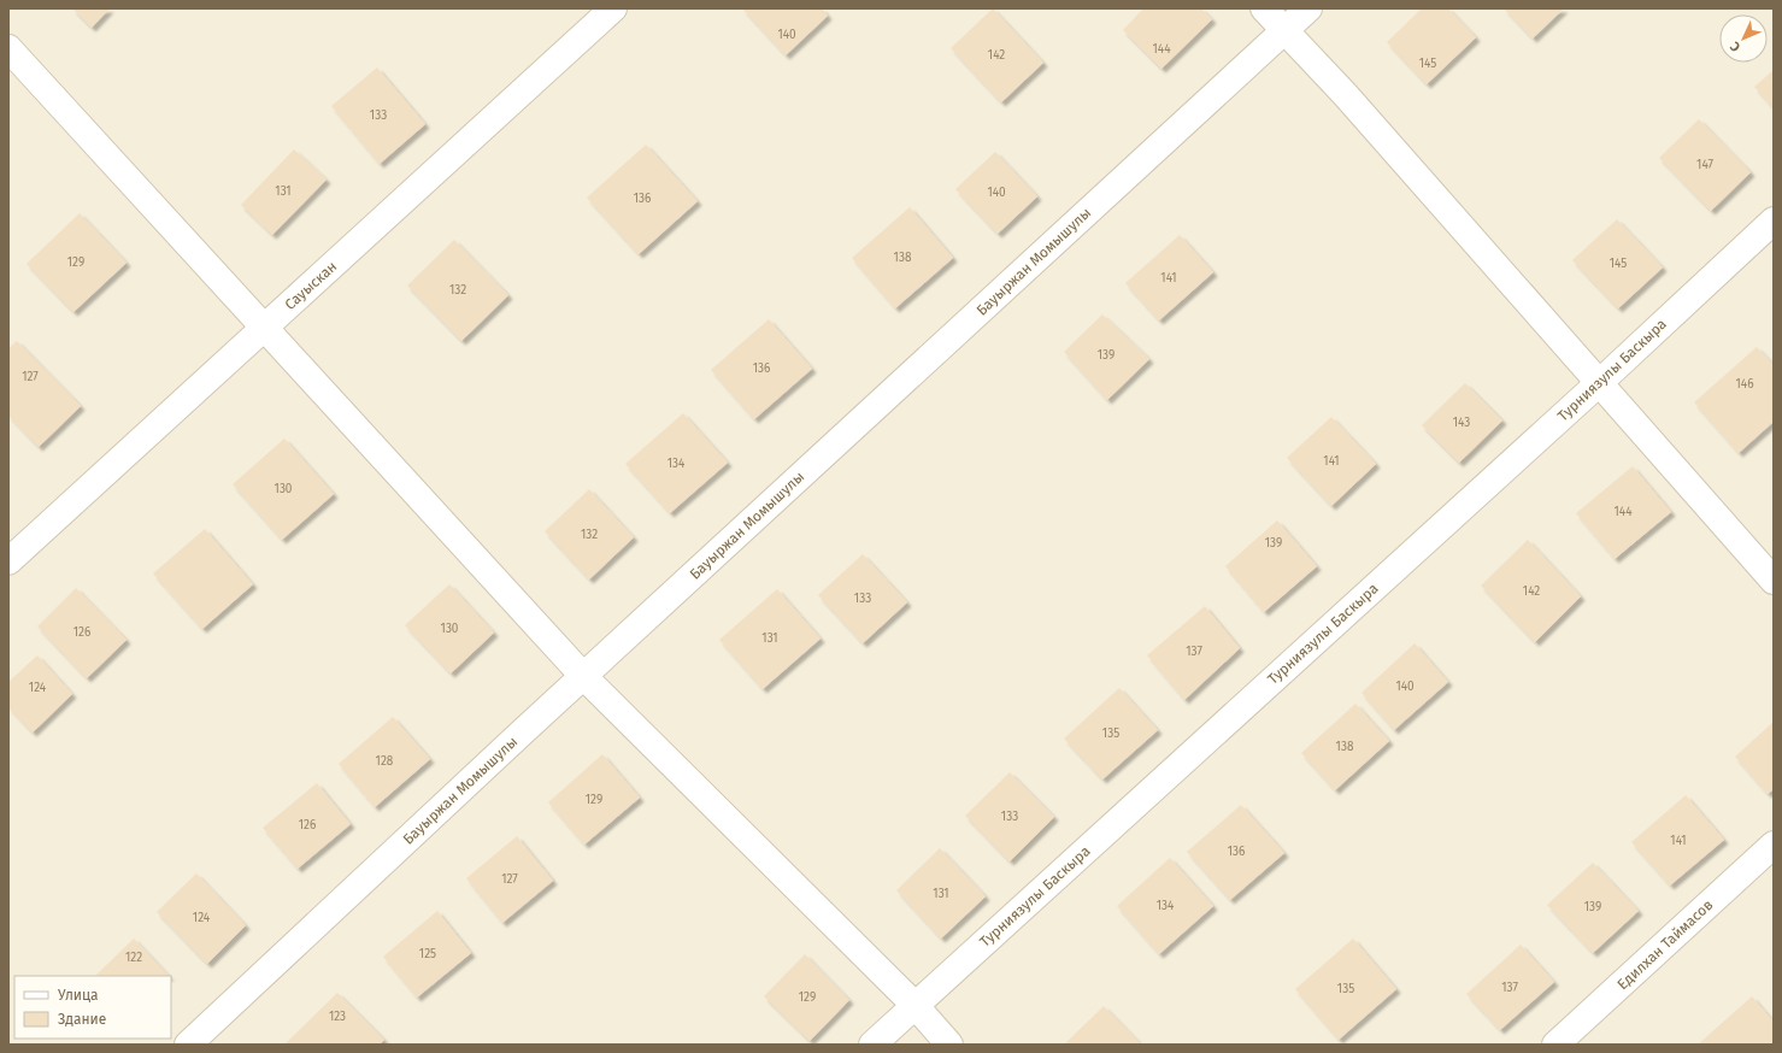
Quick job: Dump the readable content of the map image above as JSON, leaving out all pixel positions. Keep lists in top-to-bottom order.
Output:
{
  "streets": {
    "street": [
      "Бауыржан Момышулы",
      "Сауыскан",
      "Турниязулы Баскыра",
      "Едилхан Таймасов"
    ]
  },
  "house_numbers": [
    "140",
    "144",
    "142",
    "145",
    "133",
    "147",
    "131",
    "140",
    "136",
    "138",
    "129",
    "145",
    "141",
    "132",
    "139",
    "136",
    "127",
    "146",
    "143",
    "141",
    "134",
    "130",
    "144",
    "132",
    "139",
    "142",
    "133",
    "130",
    "126",
    "131",
    "137",
    "140",
    "124",
    "135",
    "138",
    "128",
    "129",
    "133",
    "126",
    "141",
    "136",
    "127",
    "131",
    "134",
    "139",
    "124",
    "125",
    "122",
    "137",
    "135",
    "129",
    "123"
  ],
  "legend": ["Улица", "Здание"],
  "north": "bottom left"
}
